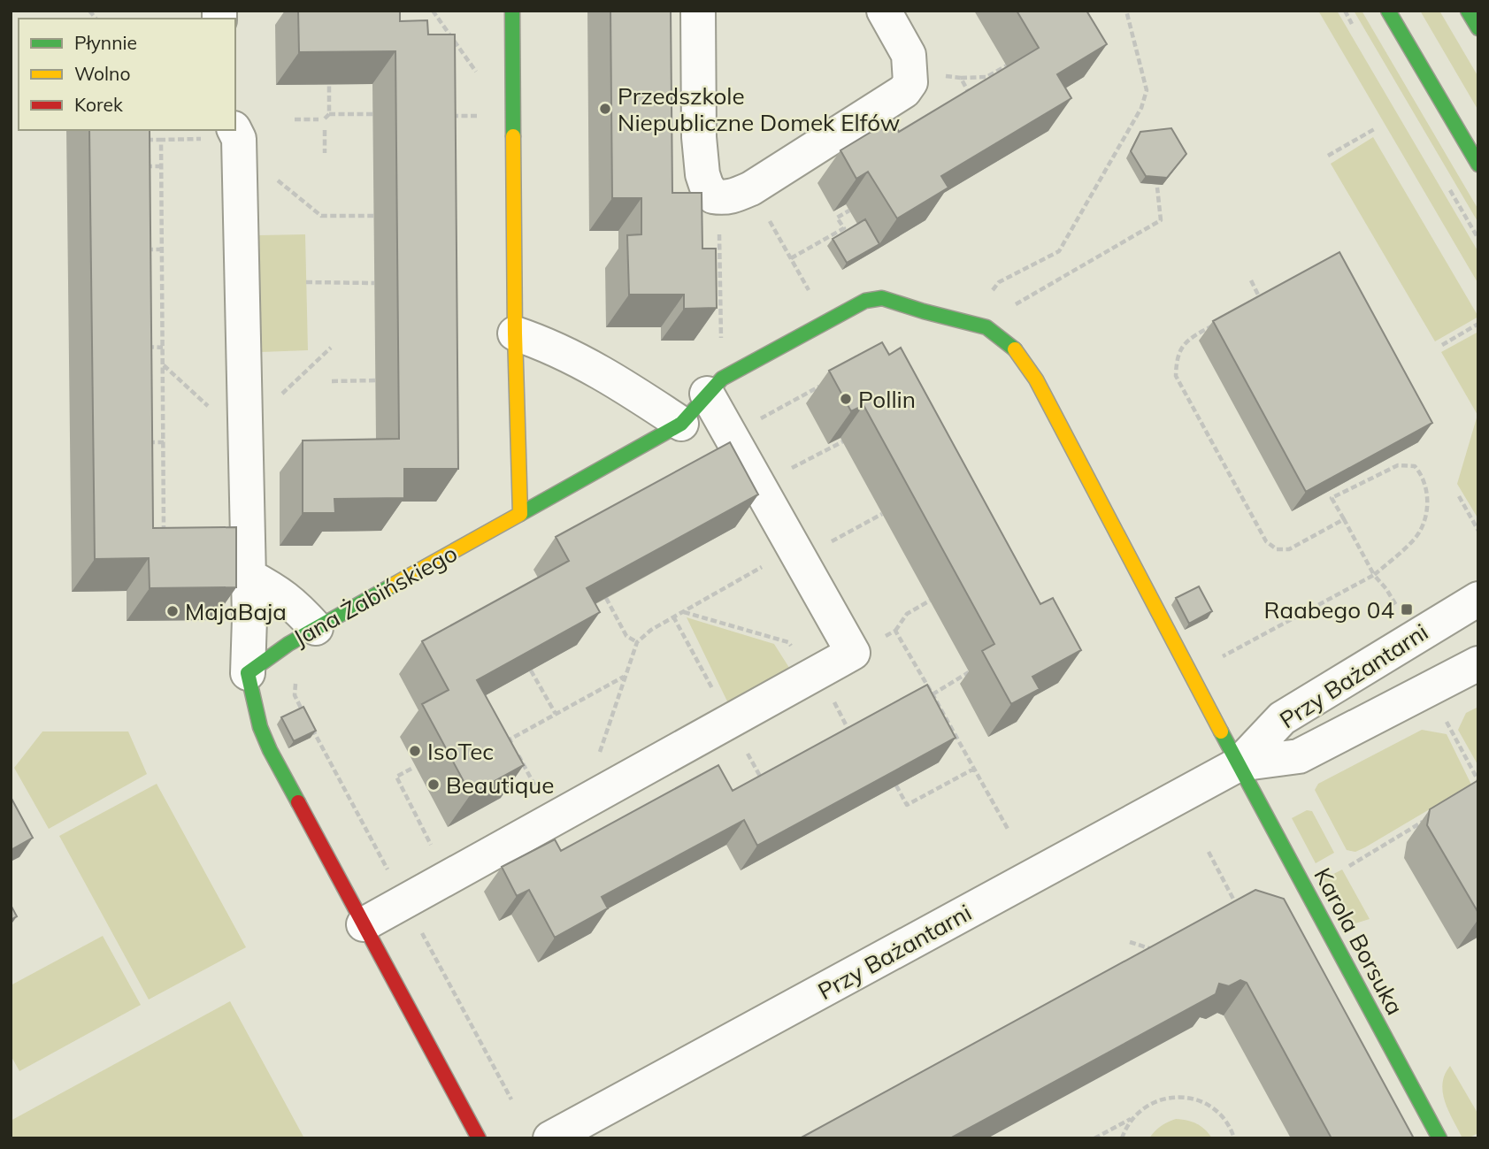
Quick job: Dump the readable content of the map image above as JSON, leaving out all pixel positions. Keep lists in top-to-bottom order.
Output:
{
  "streets": {
    "street": ["Jana Żabińskiego", "Przy Bażantarni", "Karola Borsuka"]
  },
  "crossings": [
    ["Jana Żabińskiego", "Karola Borsuka"],
    ["Przy Bażantarni", "Karola Borsuka"]
  ],
  "places": {
    "other": [
      "Przedszkole Niepubliczne Domek Elfów",
      "Pollin",
      "MajaBaja",
      "IsoTec",
      "Beautique"
    ],
    "transit": ["Raabego 04"]
  },
  "legend": ["Płynnie", "Wolno", "Korek"]
}
